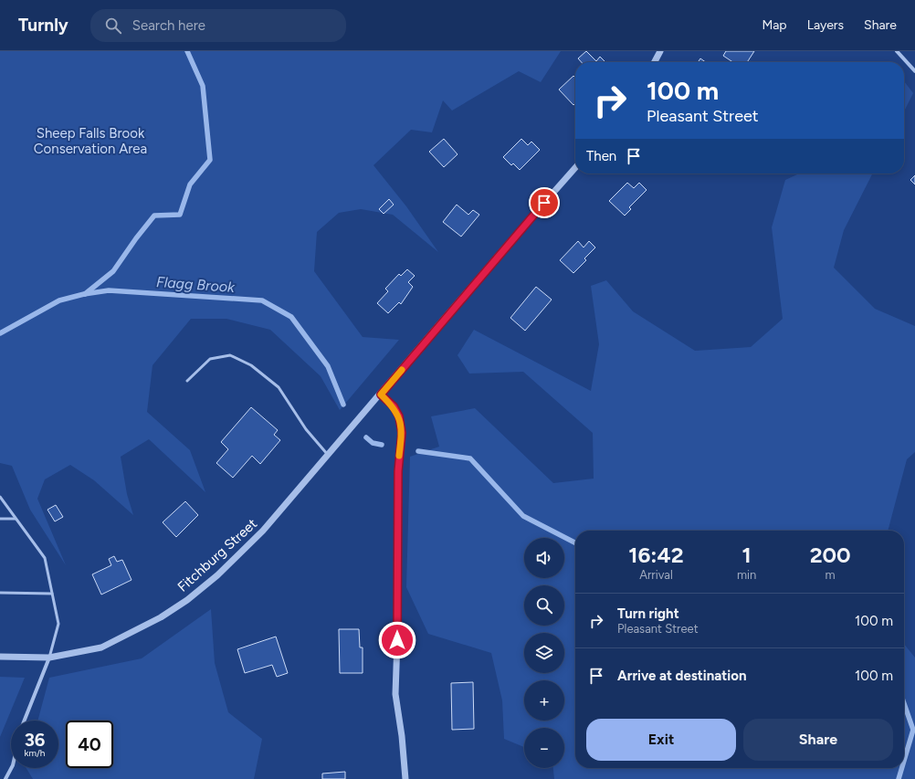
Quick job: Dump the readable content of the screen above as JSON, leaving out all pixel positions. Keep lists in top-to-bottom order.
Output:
{
  "streets": {
    "street": ["Fitchburg Street"]
  },
  "water": ["Flagg Brook"],
  "parks": ["Sheep Falls Brook Conservation Area"],
  "page": {
    "header": "Turnly",
    "search": "Search here",
    "nav": ["Map", "Layers", "Share"],
    "turn": ["100 m", "Pleasant Street"],
    "then": "Then",
    "eta": [
      "16:42",
      "Arrival",
      "1",
      "min",
      "200",
      "m"
    ],
    "map_buttons": ["+", "−"],
    "list": [
      {
        "name": "Turn right",
        "note": "Pleasant Street",
        "value": "100 m"
      },
      {
        "name": "Arrive at destination",
        "value": "100 m"
      }
    ],
    "buttons": ["Exit", "Share"],
    "speed": "36 km/h",
    "limit": "40"
  }
}
